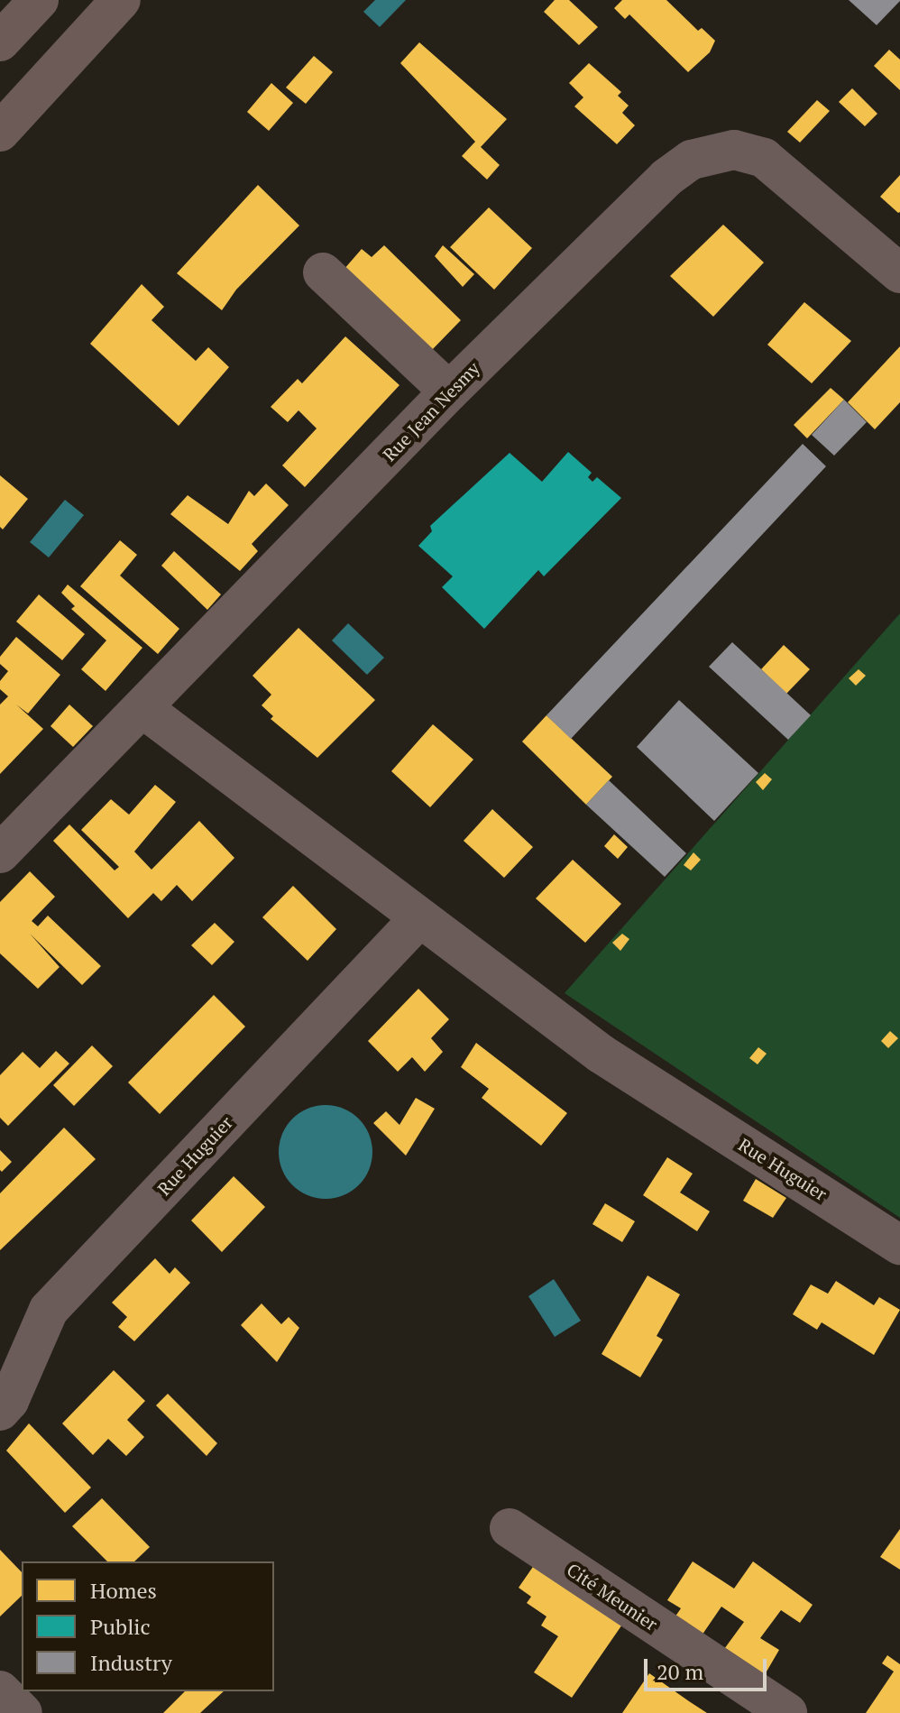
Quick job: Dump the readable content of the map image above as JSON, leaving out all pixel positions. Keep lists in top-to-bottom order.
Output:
{
  "streets": {
    "street": ["Rue Jean Nesmy", "Rue Huguier", "Cité Meunier"]
  },
  "crossings": [
    ["Rue Jean Nesmy", "Rue Huguier"]
  ],
  "legend": ["Homes", "Public", "Industry"],
  "scale_bar": "20 m"
}
